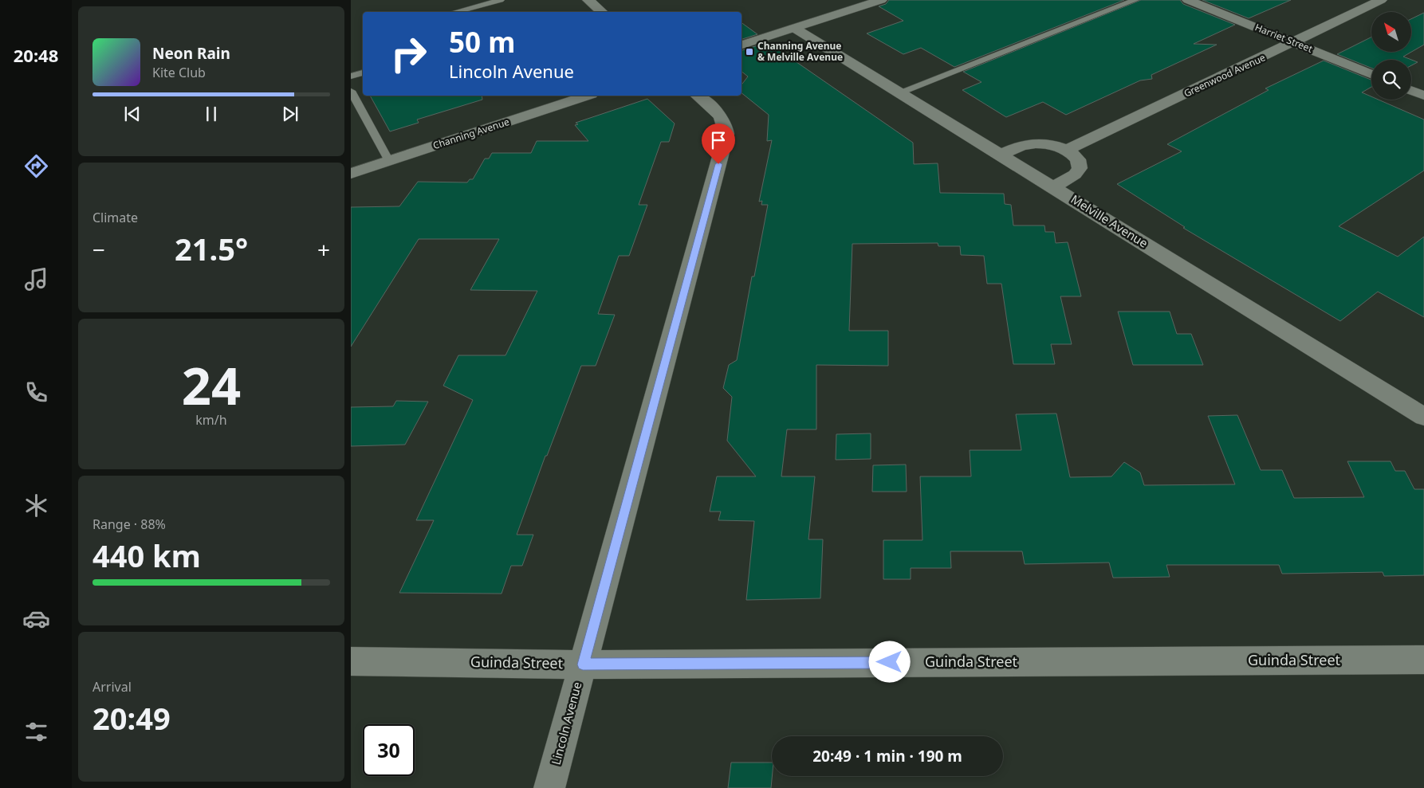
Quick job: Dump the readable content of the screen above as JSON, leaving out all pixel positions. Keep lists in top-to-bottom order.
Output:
{
  "streets": {
    "street": [
      "Harriet Street",
      "Greenwood Avenue",
      "Channing Avenue",
      "Melville Avenue",
      "Guinda Street",
      "Lincoln Avenue"
    ]
  },
  "crossings": [
    ["Harriet Street", "Greenwood Avenue"],
    ["Guinda Street", "Lincoln Avenue"]
  ],
  "places": {
    "transit": ["Channing Avenue & Melville Avenue"]
  },
  "north": "top left",
  "page": {
    "tabs": "20:48",
    "turn": ["50 m", "Lincoln Avenue"],
    "song": ["Neon Rain", "Kite Club"],
    "tile": [
      "Climate",
      ["24", "km/h"],
      ["Range · 88%", "440 km"],
      ["Arrival", "20:49"]
    ],
    "heat": ["−", "21.5°", "+"],
    "limit": "30",
    "trip": "20:49 · 1 min · 190 m"
  }
}
